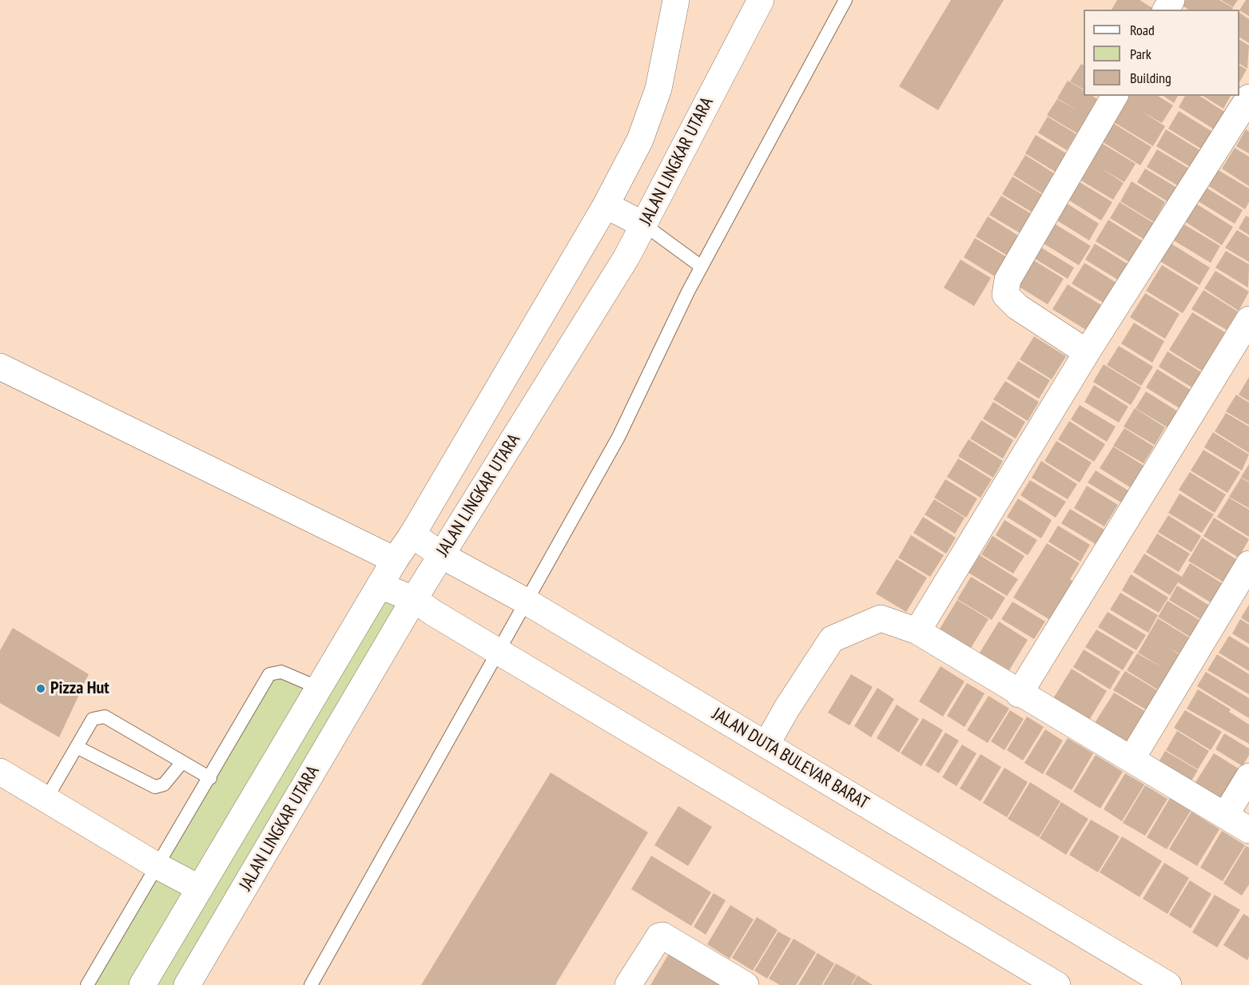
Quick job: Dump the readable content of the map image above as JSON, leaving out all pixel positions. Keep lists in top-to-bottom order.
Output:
{
  "streets": {
    "street": ["JALAN LINGKAR UTARA", "JALAN DUTA BULEVAR BARAT"]
  },
  "crossings": [
    ["JALAN LINGKAR UTARA", "JALAN DUTA BULEVAR BARAT"]
  ],
  "places": ["Pizza Hut"],
  "legend": ["Road", "Park", "Building"]
}
